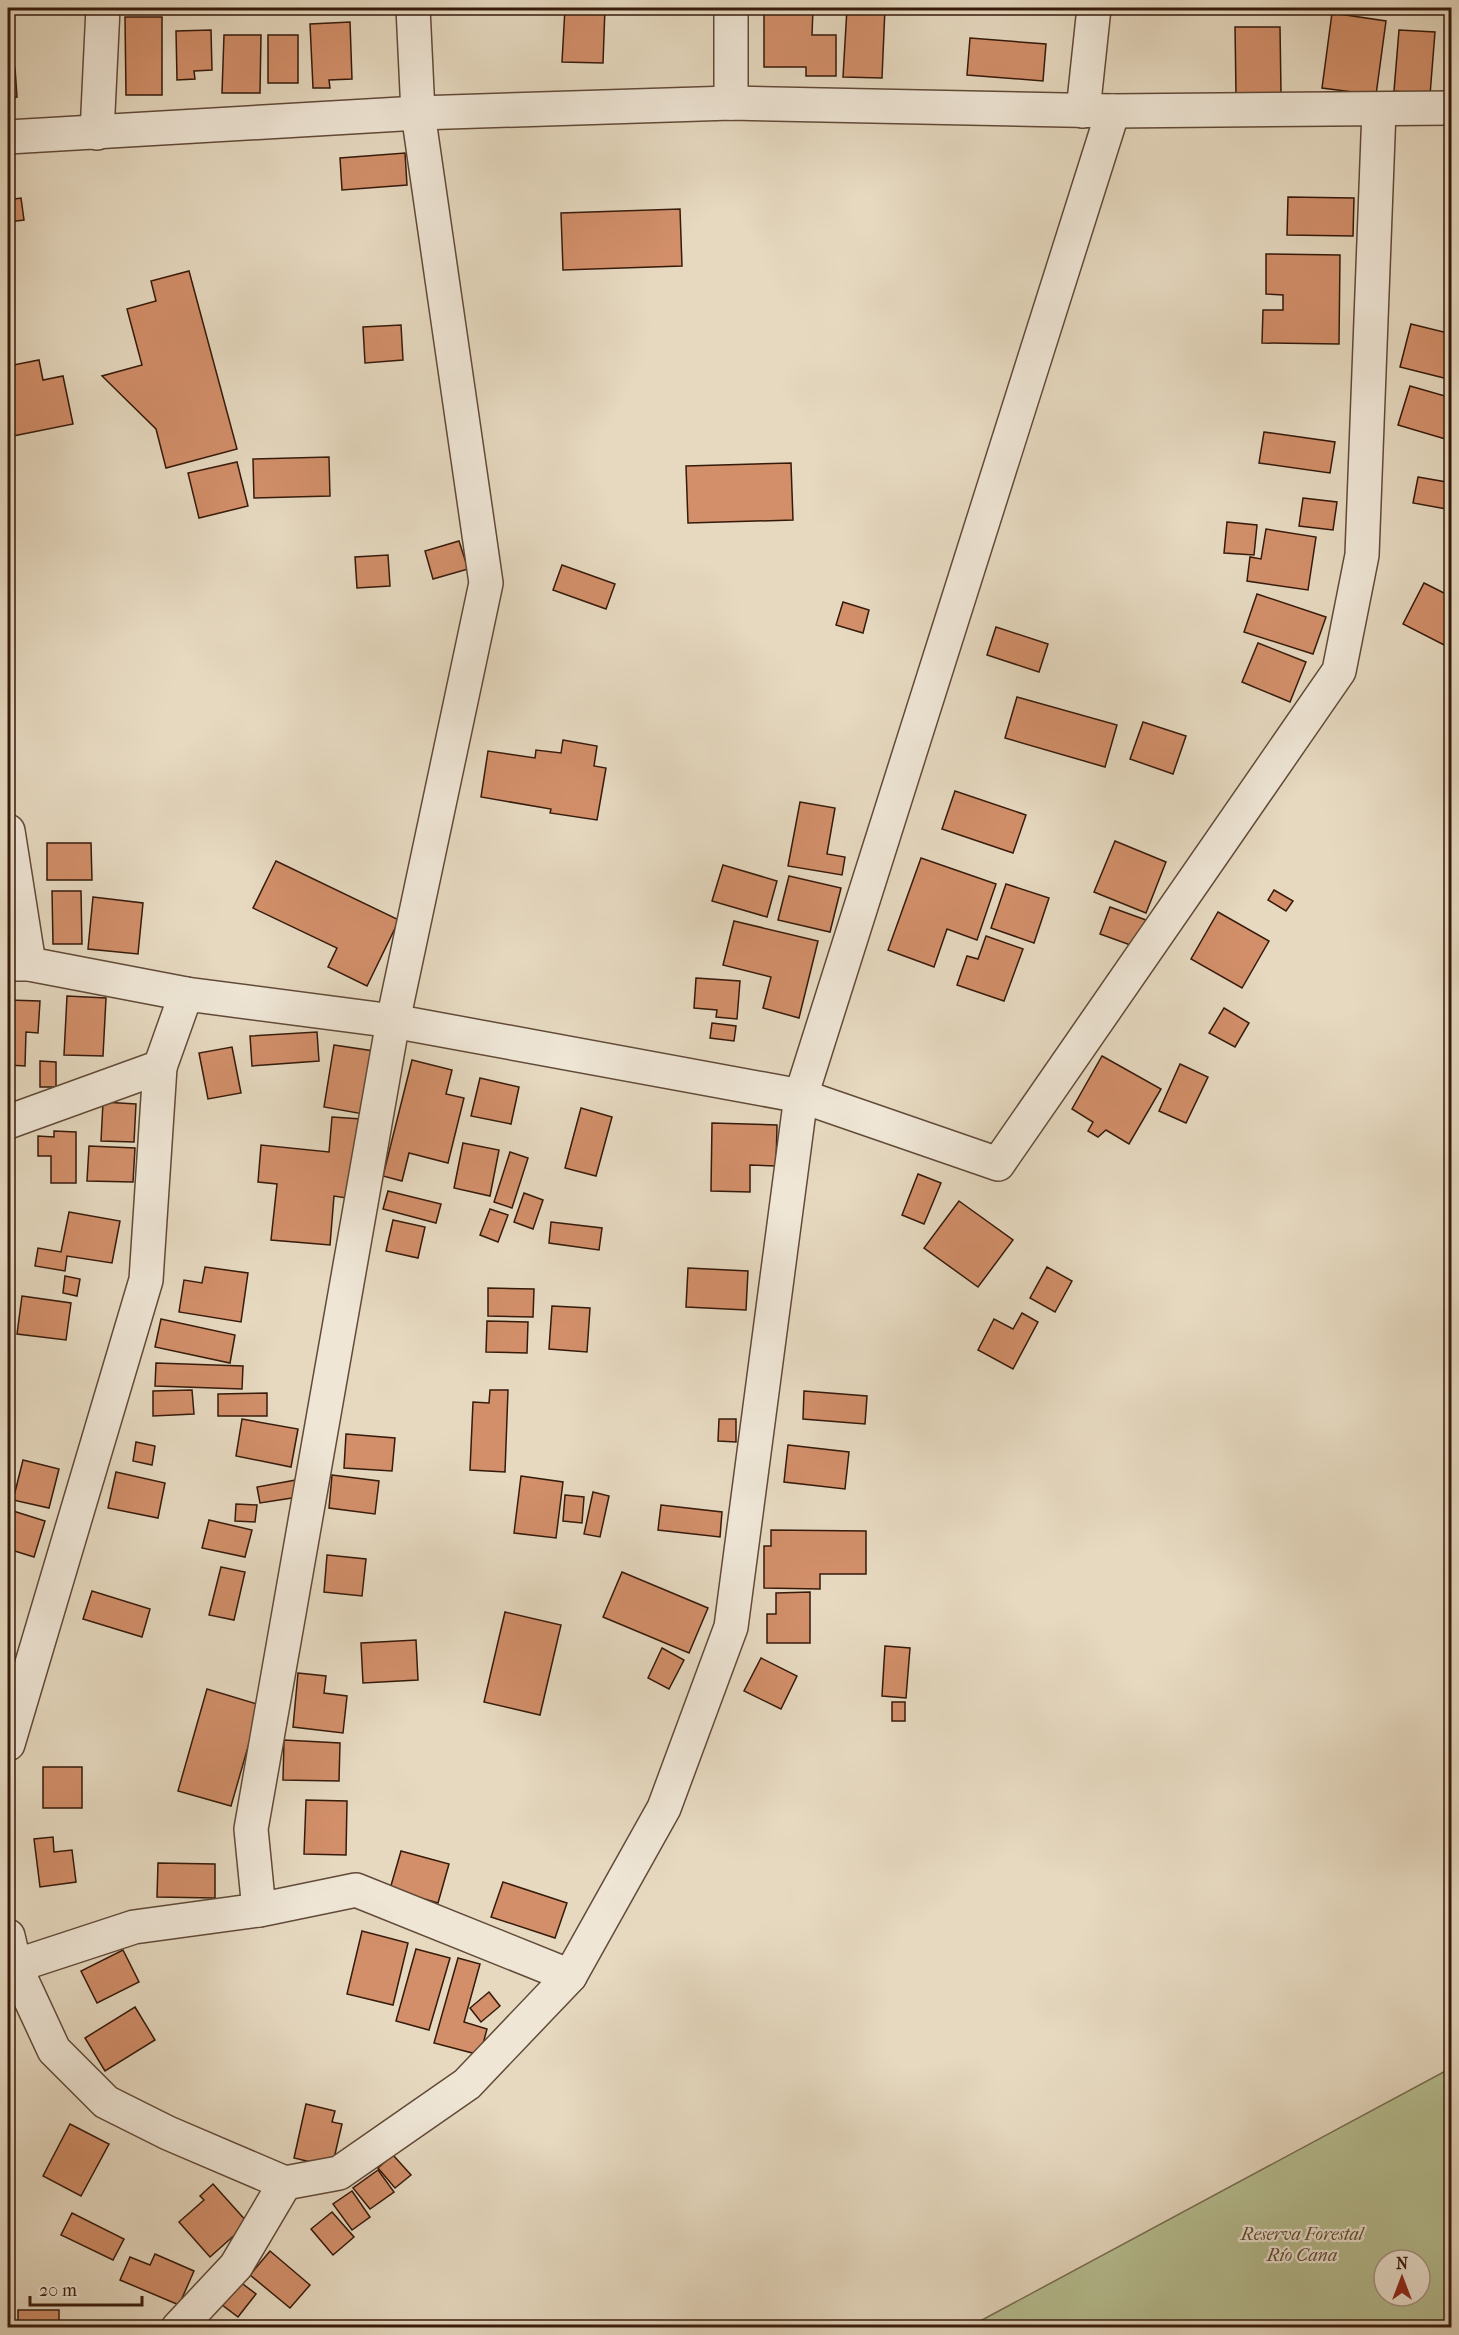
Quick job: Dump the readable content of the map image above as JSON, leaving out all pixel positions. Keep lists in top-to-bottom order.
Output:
{
  "parks": ["Reserva Forestal Río Cana"],
  "scale_bar": "20 m",
  "north": "top"
}
